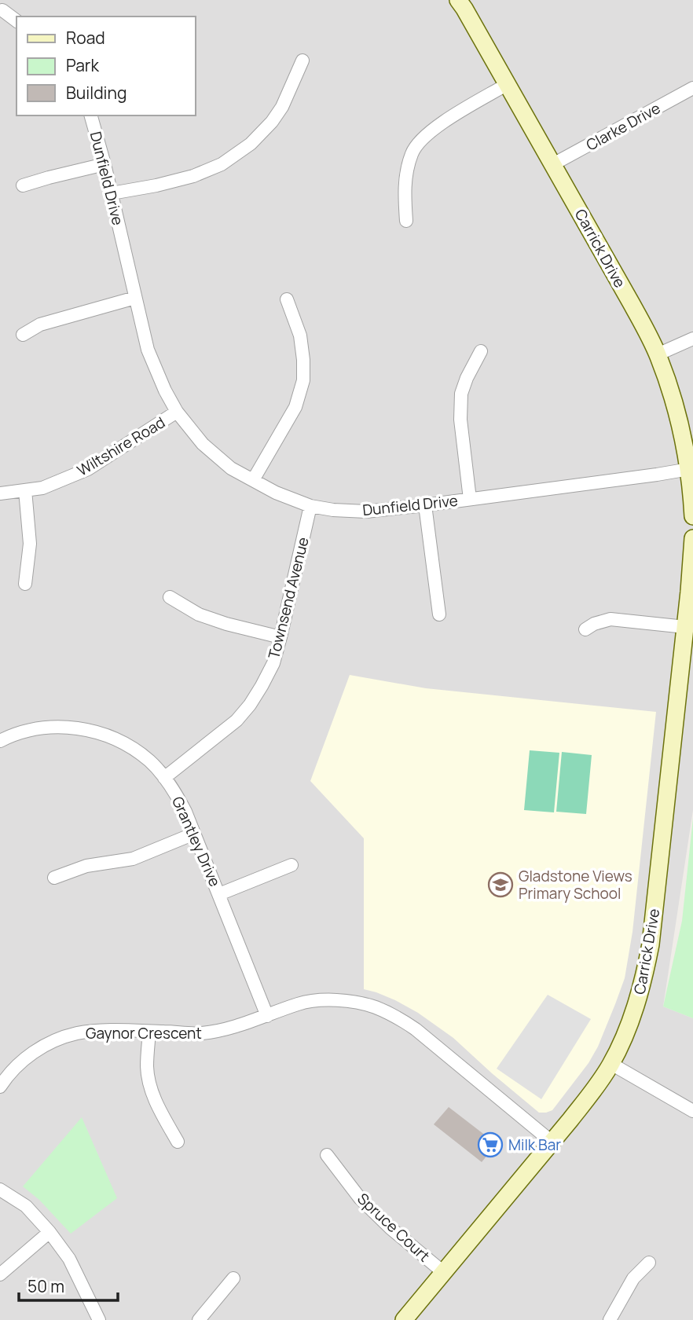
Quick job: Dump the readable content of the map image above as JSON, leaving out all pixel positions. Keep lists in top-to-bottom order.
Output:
{
  "streets": {
    "street": [
      "Clarke Drive",
      "Dunfield Drive",
      "Carrick Drive",
      "Wiltshire Road",
      "Townsend Avenue",
      "Grantley Drive",
      "Gaynor Crescent",
      "Spruce Court"
    ]
  },
  "crossings": [
    ["Clarke Drive", "Carrick Drive"],
    ["Dunfield Drive", "Carrick Drive"],
    ["Dunfield Drive", "Wiltshire Road"],
    ["Dunfield Drive", "Townsend Avenue"],
    ["Carrick Drive", "Gaynor Crescent"],
    ["Carrick Drive", "Spruce Court"],
    ["Townsend Avenue", "Grantley Drive"],
    ["Grantley Drive", "Gaynor Crescent"]
  ],
  "places": {
    "school or university": ["Gladstone Views Primary School"],
    "supermarket": ["Milk Bar"]
  },
  "legend": ["Road", "Park", "Building"],
  "scale_bar": "50 m"
}
